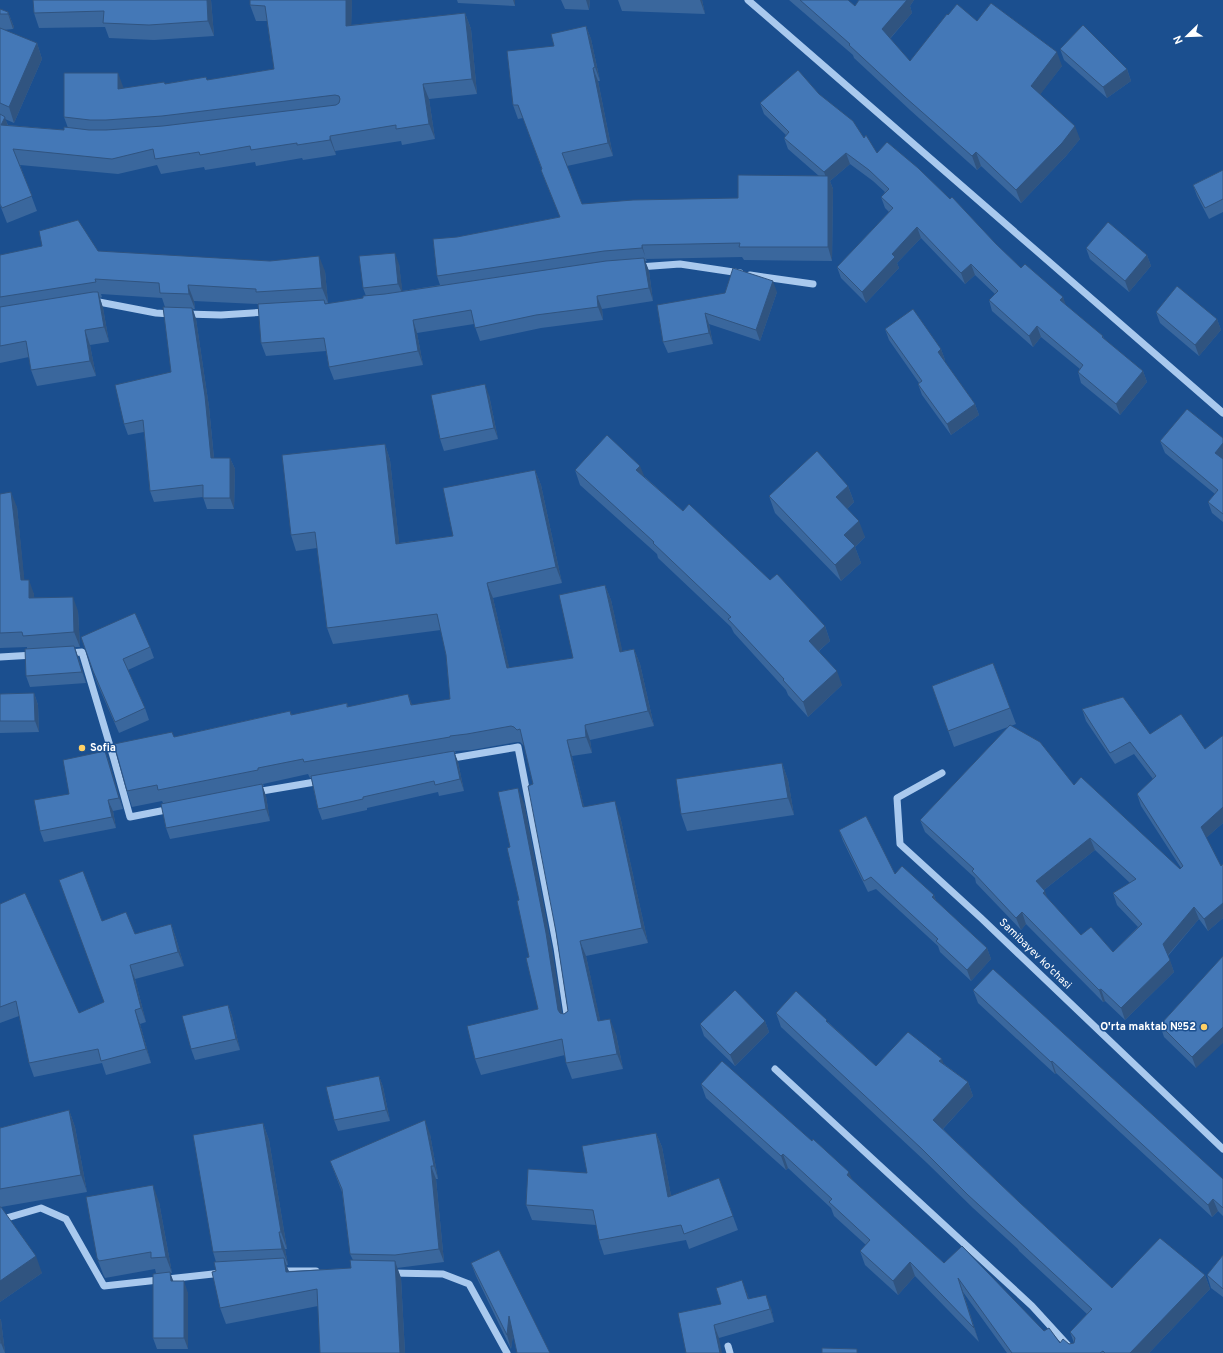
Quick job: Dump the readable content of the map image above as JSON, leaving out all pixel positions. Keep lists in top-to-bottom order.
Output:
{
  "streets": {
    "street": ["Samibayev ko'chasi"]
  },
  "places": ["Sofia", "O'rta maktab №52"],
  "north": "bottom left"
}
